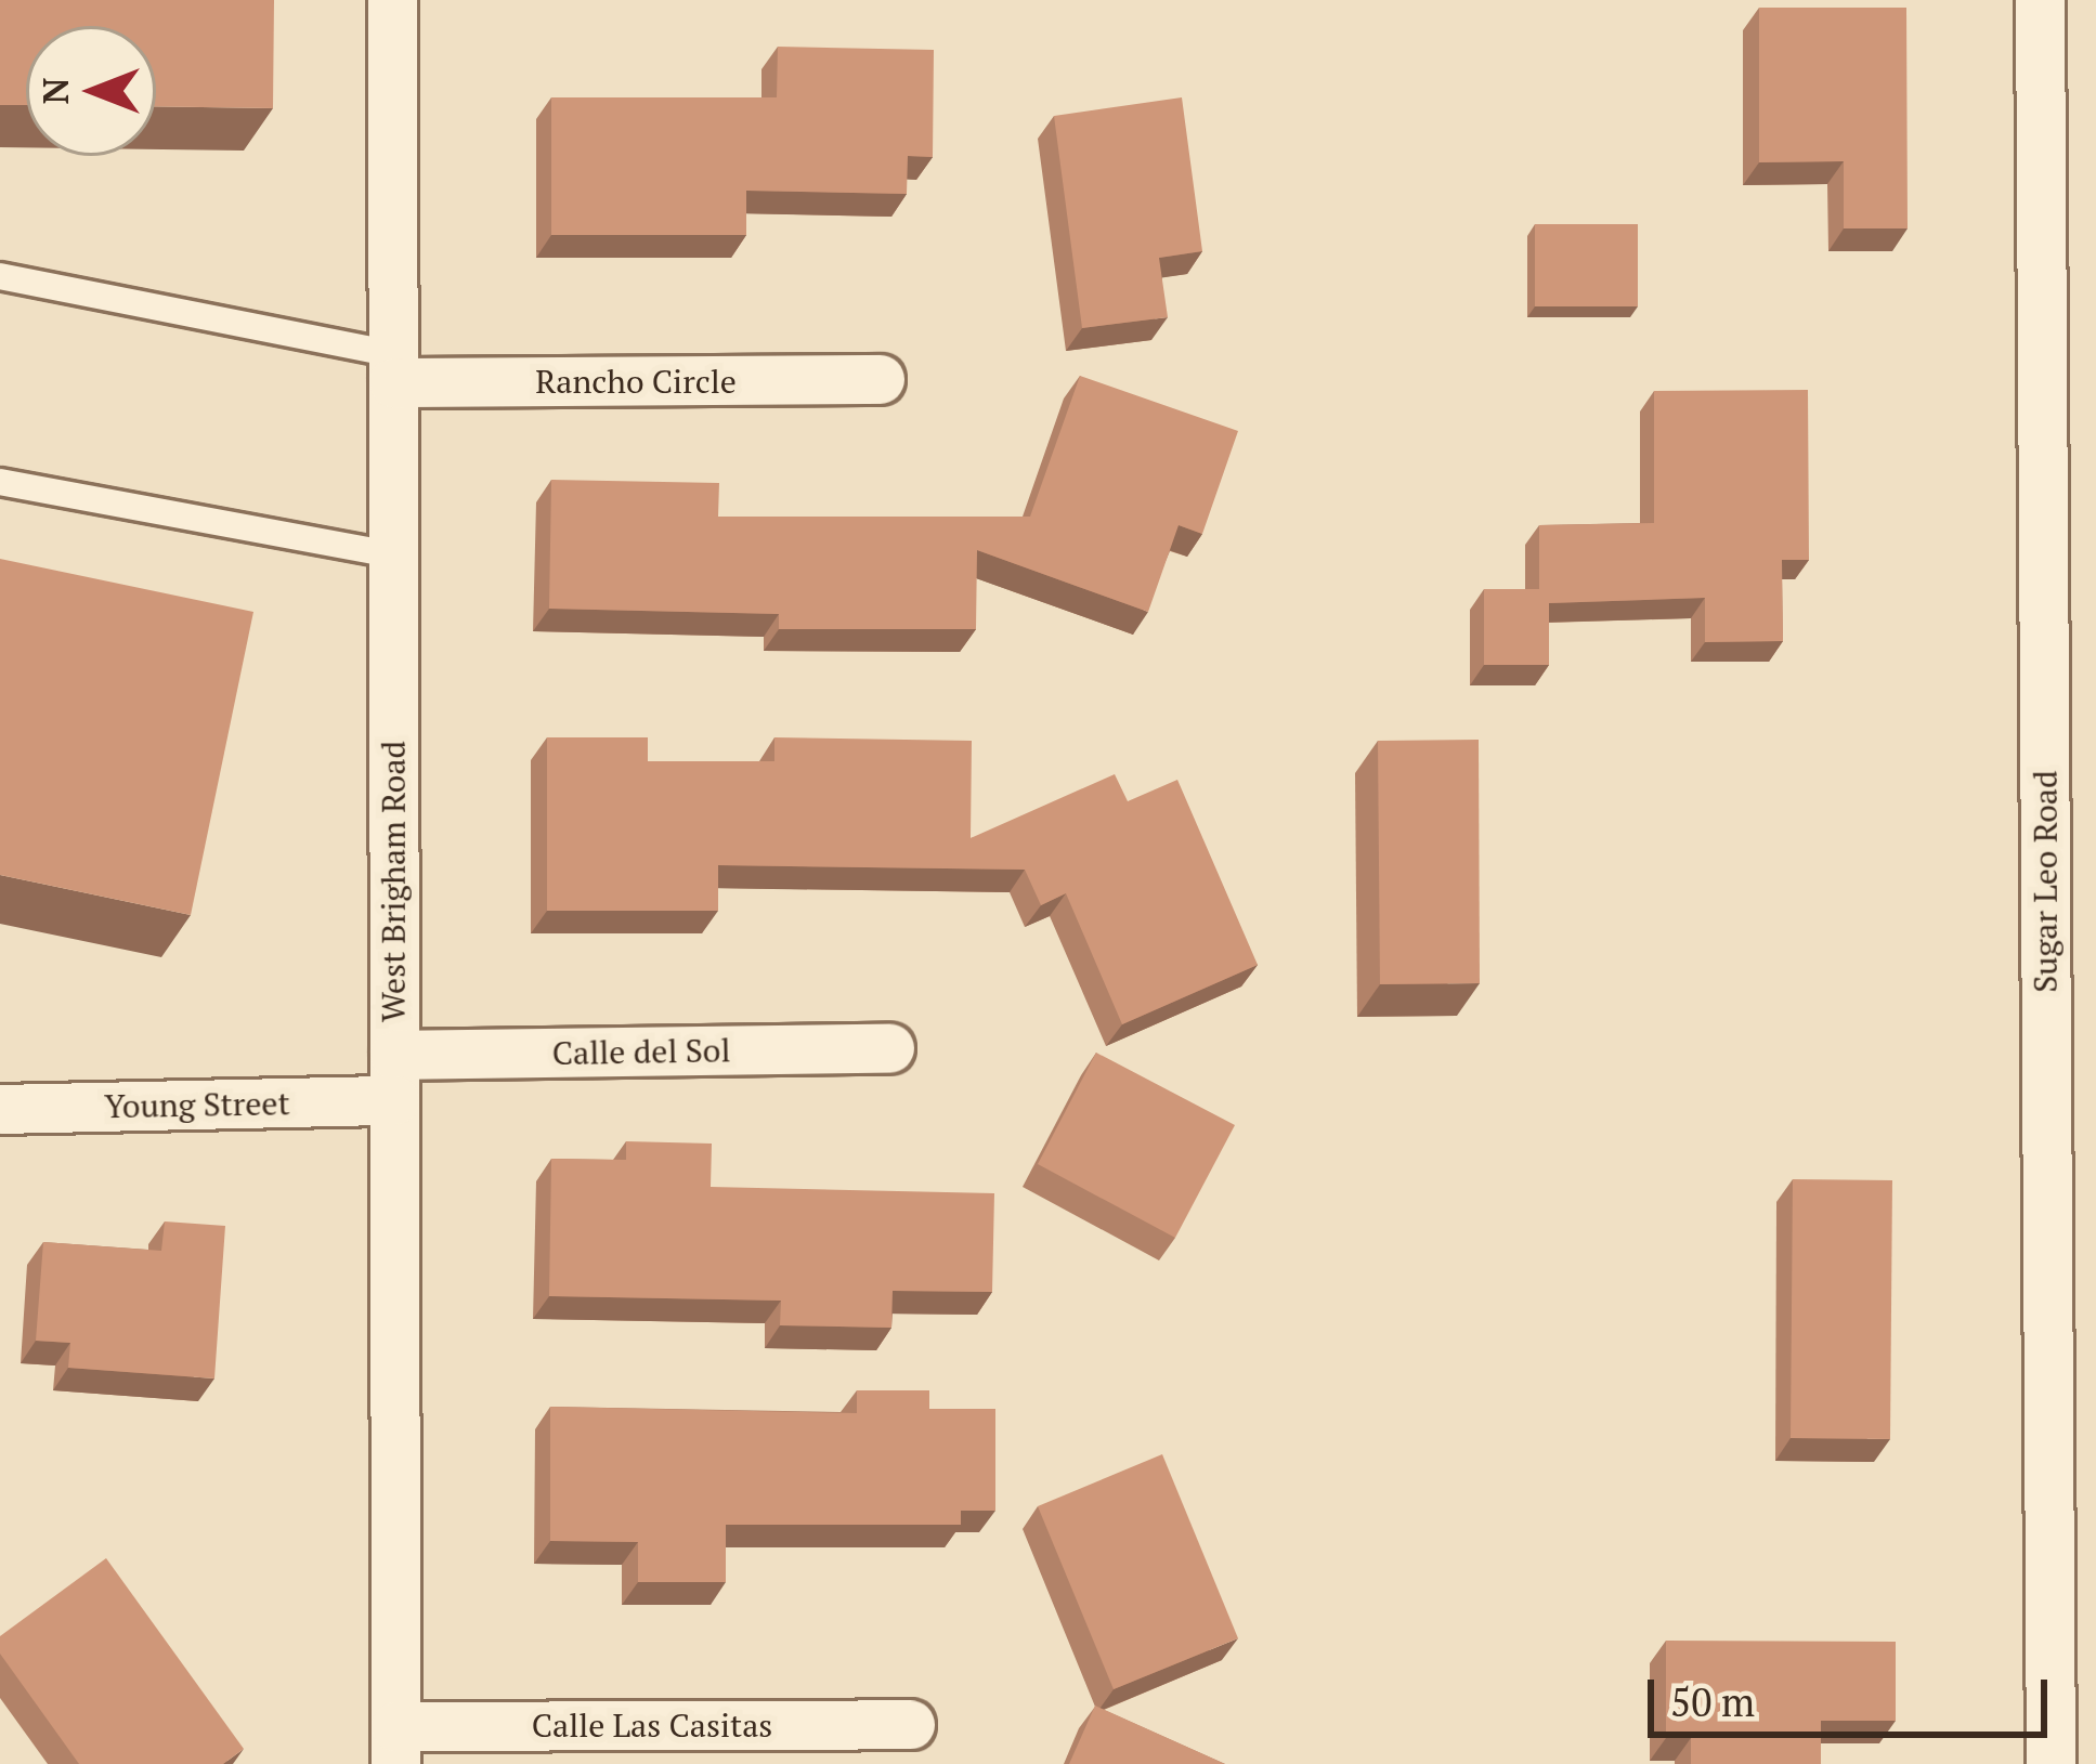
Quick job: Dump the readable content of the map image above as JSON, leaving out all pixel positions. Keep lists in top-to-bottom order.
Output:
{
  "streets": {
    "street": [
      "Rancho Circle",
      "West Brigham Road",
      "Sugar Leo Road",
      "Calle del Sol",
      "Young Street",
      "Calle Las Casitas"
    ]
  },
  "crossings": [
    ["Rancho Circle", "West Brigham Road"],
    ["West Brigham Road", "Calle del Sol"],
    ["West Brigham Road", "Young Street"],
    ["West Brigham Road", "Calle Las Casitas"],
    ["Calle del Sol", "Young Street"]
  ],
  "scale_bar": "50 m",
  "north": "left"
}
